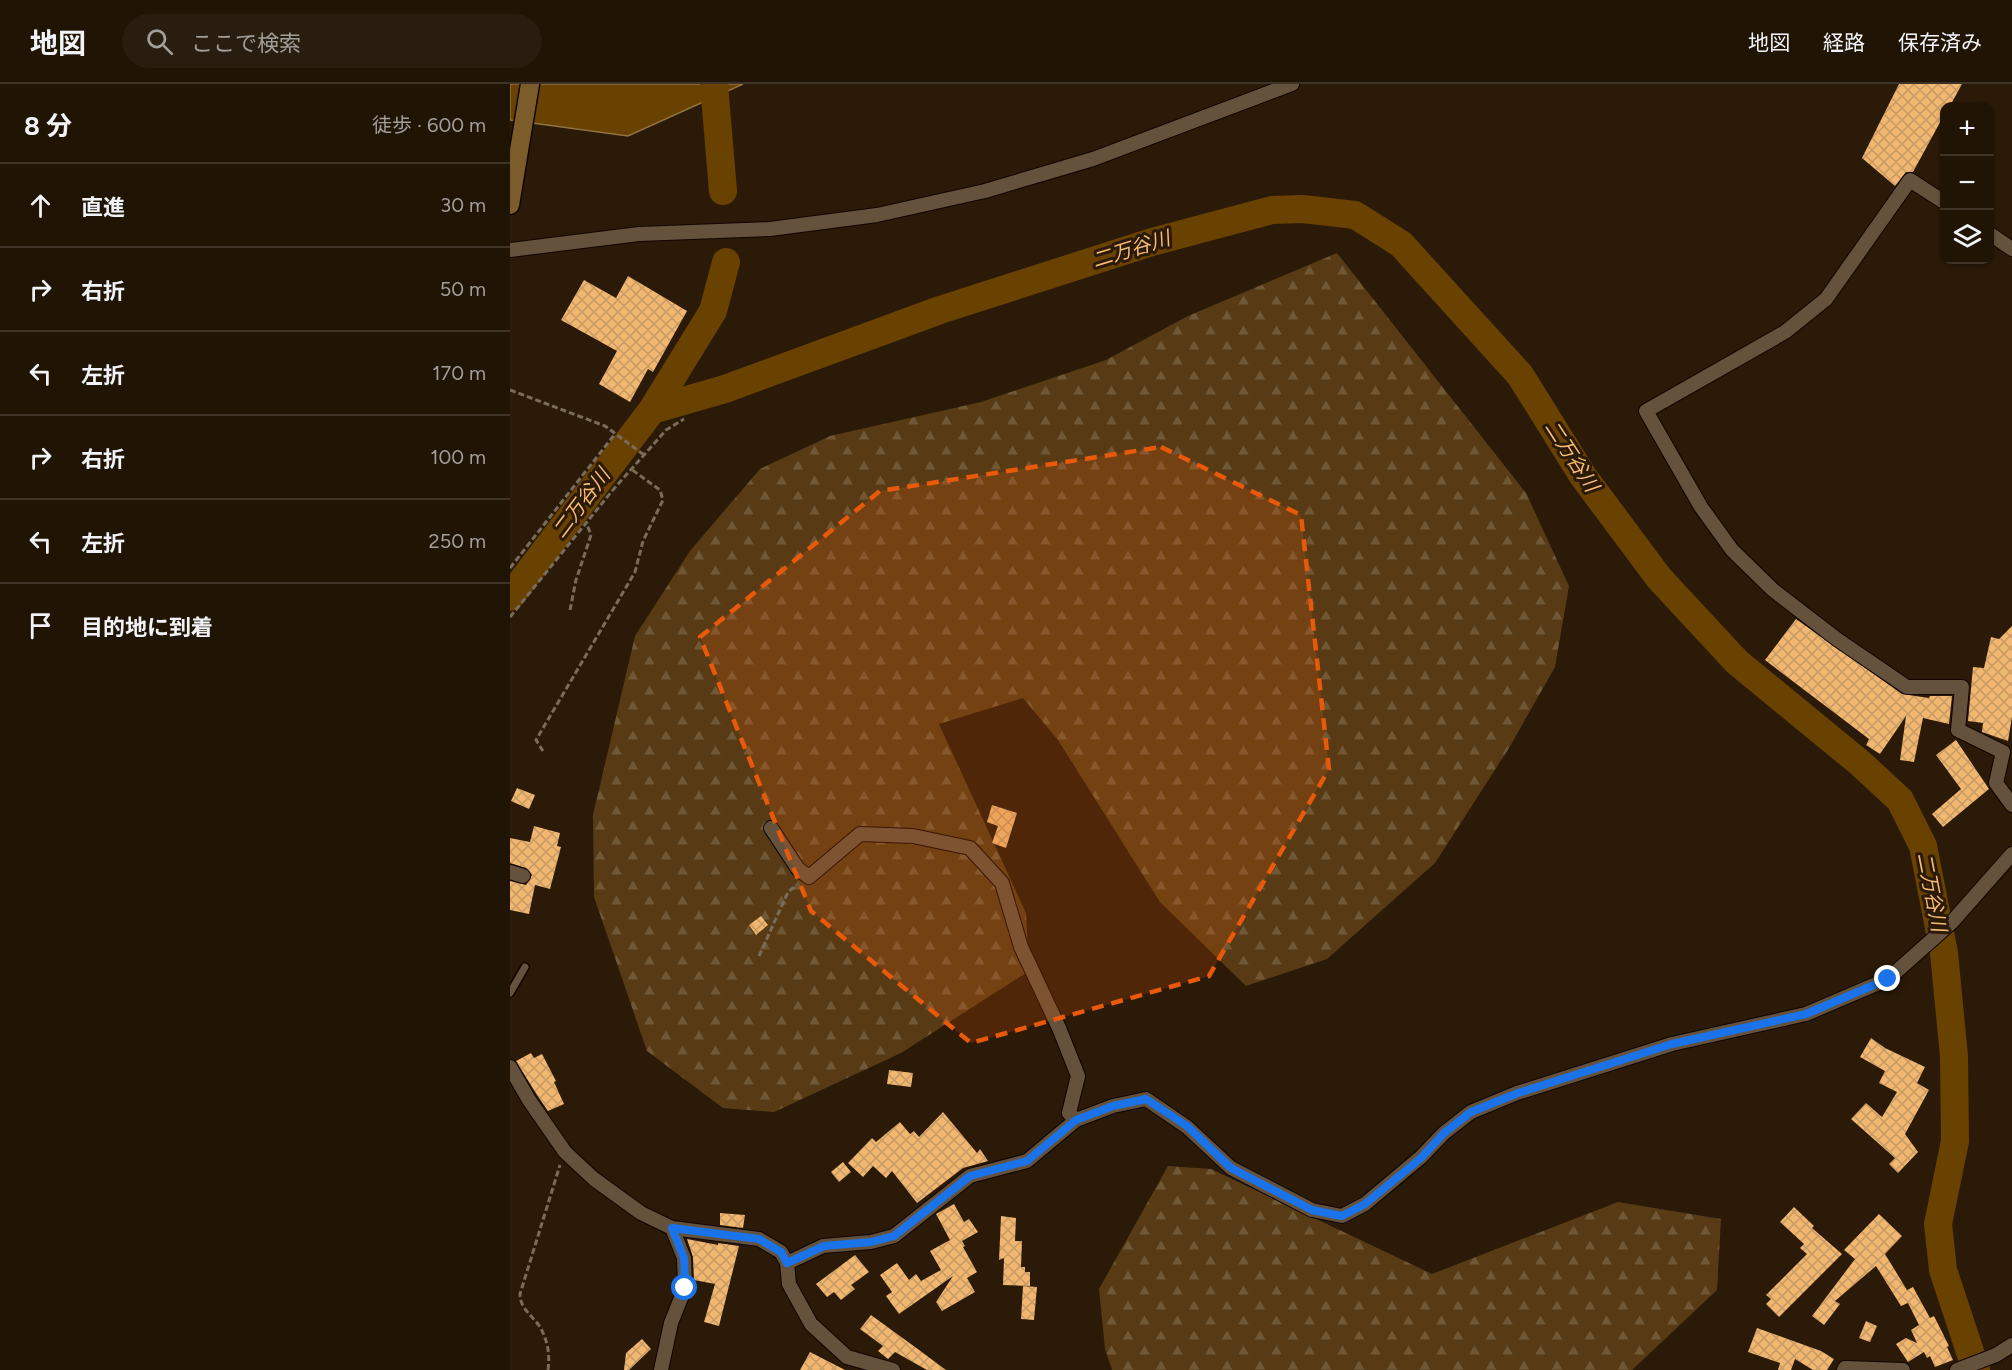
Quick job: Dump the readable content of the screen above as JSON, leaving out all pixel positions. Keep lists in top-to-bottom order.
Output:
{
  "water": ["二万谷川"],
  "page": {
    "header": "地図",
    "search": "ここで検索",
    "nav": ["地図", "経路", "保存済み"],
    "heading": ["8 分", "徒歩 · 600 m"],
    "map_buttons": ["+", "−"],
    "list": [
      ["直進", "30 m"],
      ["右折", "50 m"],
      ["左折", "170 m"],
      ["右折", "100 m"],
      ["左折", "250 m"],
      "目的地に到着"
    ]
  }
}
